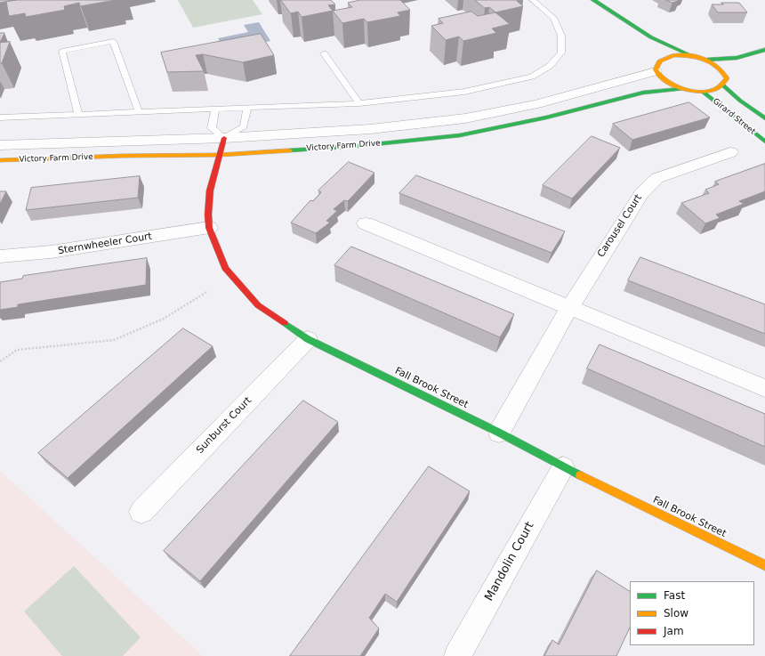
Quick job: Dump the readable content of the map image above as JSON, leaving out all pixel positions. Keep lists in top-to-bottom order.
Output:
{
  "streets": {
    "street": [
      "Girard Street",
      "Victory Farm Drive",
      "Carousel Court",
      "Sternwheeler Court",
      "Fall Brook Street",
      "Sunburst Court",
      "Mandolin Court"
    ]
  },
  "crossings": [
    ["Victory Farm Drive", "Fall Brook Street"],
    ["Carousel Court", "Fall Brook Street"],
    ["Sternwheeler Court", "Fall Brook Street"],
    ["Fall Brook Street", "Sunburst Court"],
    ["Fall Brook Street", "Mandolin Court"]
  ],
  "legend": ["Fast", "Slow", "Jam"]
}
